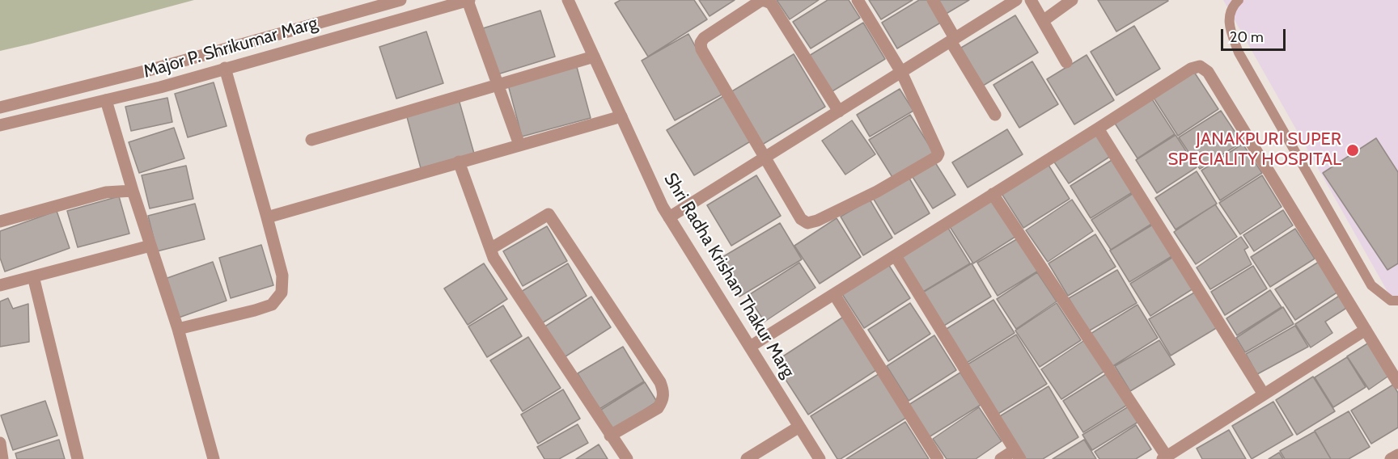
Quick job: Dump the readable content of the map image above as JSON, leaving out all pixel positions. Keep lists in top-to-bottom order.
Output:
{
  "streets": {
    "street": ["Major P. Shrikumar Marg", "Shri Radha Krishan Thakur Marg"]
  },
  "places": ["JANAKPURI SUPER SPECIALITY HOSPITAL"],
  "scale_bar": "20 m"
}
